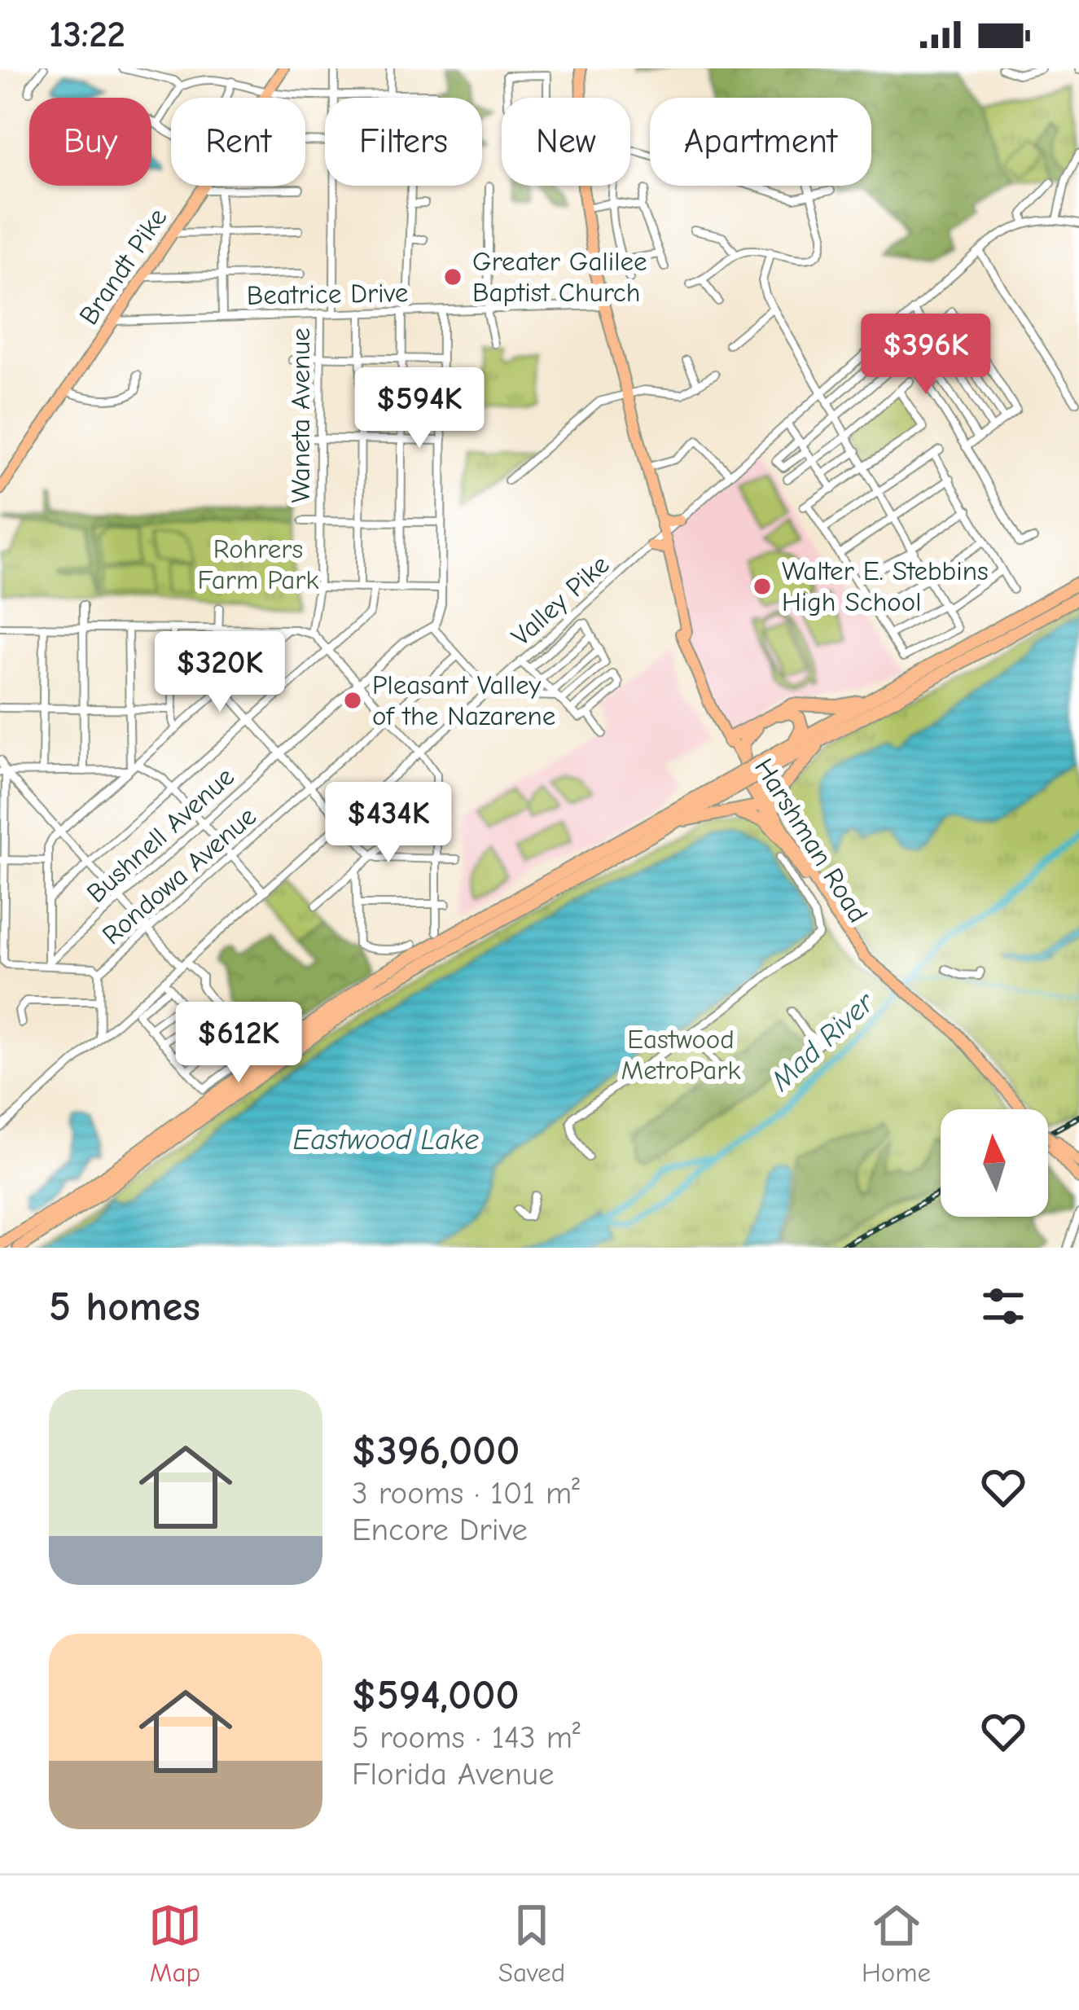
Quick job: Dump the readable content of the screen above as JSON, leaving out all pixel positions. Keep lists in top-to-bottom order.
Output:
{
  "streets": {
    "main road": ["Brandt Pike", "Harshman Road"],
    "street": [
      "Beatrice Drive",
      "Waneta Avenue",
      "Valley Pike",
      "Bushnell Avenue",
      "Rondowa Avenue"
    ]
  },
  "crossings": [
    ["Brandt Pike", "Beatrice Drive"],
    ["Beatrice Drive", "Waneta Avenue"],
    ["Beatrice Drive", "Harshman Road"],
    ["Valley Pike", "Harshman Road"],
    ["Bushnell Avenue", "Rondowa Avenue"]
  ],
  "water": ["Mad River", "Eastwood Lake"],
  "parks": ["Rohrers Farm Park", "Eastwood MetroPark"],
  "places": ["Greater Galilee Baptist Church", "Walter E. Stebbins High School", "Pleasant Valley of the Nazarene"],
  "north": "top",
  "page": {
    "status": "13:22",
    "chip": [
      "Buy",
      "Rent",
      "Filters",
      "New",
      "Apartment"
    ],
    "price": [
      "$396K",
      "$594K",
      "$320K",
      "$434K",
      "$612K"
    ],
    "heading": "5 homes",
    "list": [
      {
        "name": "$396,000",
        "note": "3 rooms · 101 m² · Encore Drive"
      },
      {
        "name": "$594,000",
        "note": "5 rooms · 143 m² · Florida Avenue"
      }
    ],
    "tabs": ["Map", "Saved", "Home"]
  }
}
